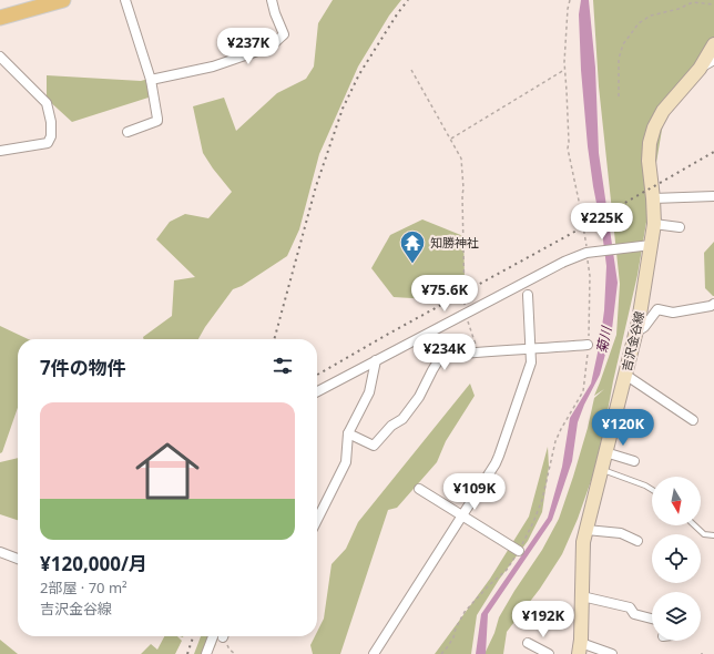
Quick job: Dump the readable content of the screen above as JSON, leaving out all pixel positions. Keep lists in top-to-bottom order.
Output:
{
  "streets": {
    "main road": ["吉沢金谷線"]
  },
  "water": ["菊川"],
  "places": {
    "temple": ["知勝神社"]
  },
  "north": "bottom",
  "page": {
    "price": [
      "¥237K",
      "¥225K",
      "¥75.6K",
      "¥234K",
      "¥120K",
      "¥109K",
      "¥192K"
    ],
    "heading": "7件の物件",
    "list": [
      {
        "name": "¥120,000/月",
        "note": "2部屋 · 70 m² · 吉沢金谷線"
      }
    ]
  }
}
